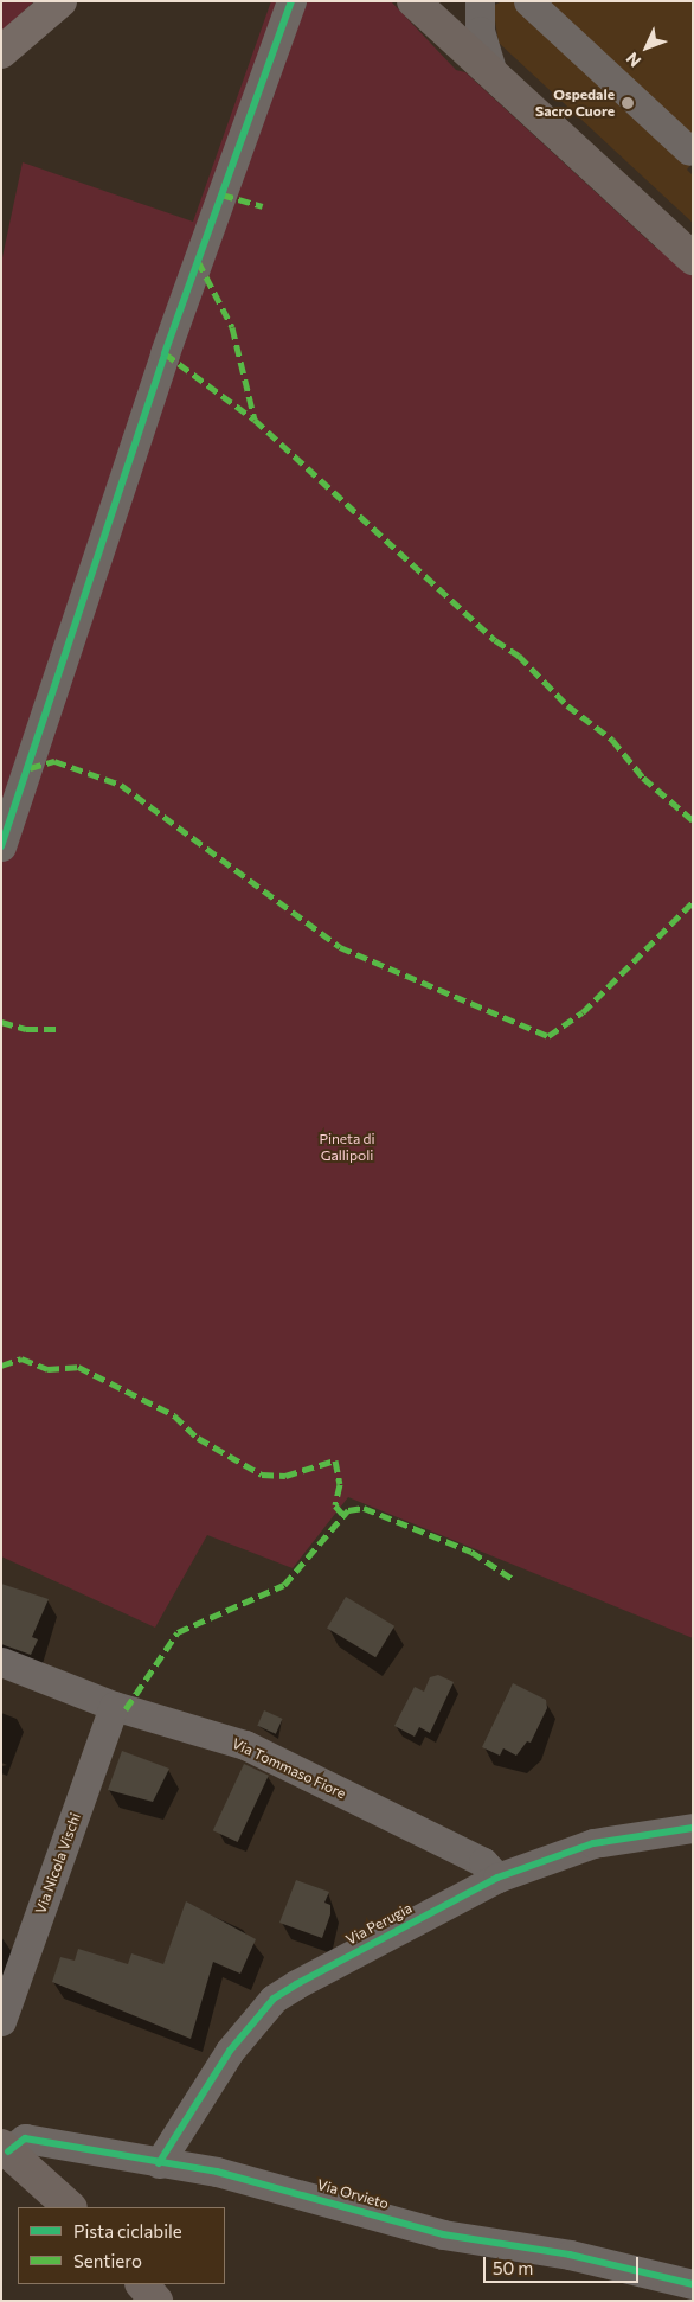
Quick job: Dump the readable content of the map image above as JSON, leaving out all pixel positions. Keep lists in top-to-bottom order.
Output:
{
  "streets": {
    "street": [
      "Via Tommaso Fiore",
      "Via Nicola Vischi",
      "Via Perugia",
      "Via Orvieto"
    ]
  },
  "crossings": [
    ["Via Tommaso Fiore", "Via Nicola Vischi"],
    ["Via Tommaso Fiore", "Via Perugia"],
    ["Via Perugia", "Via Orvieto"]
  ],
  "parks": ["Pineta di Gallipoli"],
  "places": ["Ospedale Sacro Cuore"],
  "legend": ["Pista ciclabile", "Sentiero"],
  "scale_bar": "50 m",
  "north": "bottom left"
}
